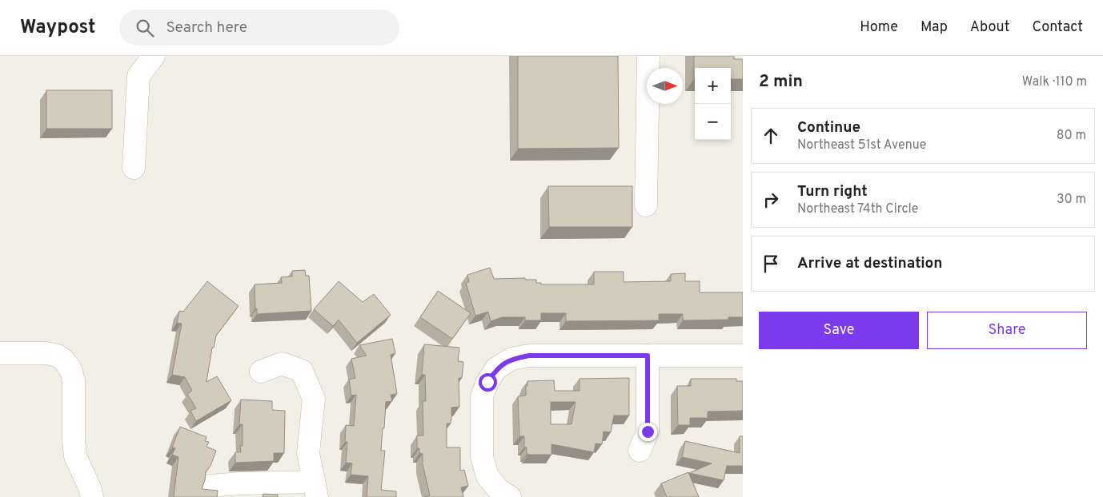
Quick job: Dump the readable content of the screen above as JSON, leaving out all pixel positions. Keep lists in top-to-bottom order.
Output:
{
  "north": "right",
  "page": {
    "header": "Waypost",
    "search": "Search here",
    "nav": [
      "Home",
      "Map",
      "About",
      "Contact"
    ],
    "heading": ["2 min", "Walk · 110 m"],
    "map_buttons": ["+", "−"],
    "list": [
      ["Continue", "Northeast 51st Avenue", "80 m"],
      ["Turn right", "Northeast 74th Circle", "30 m"],
      "Arrive at destination"
    ],
    "buttons": ["Save", "Share"]
  }
}
